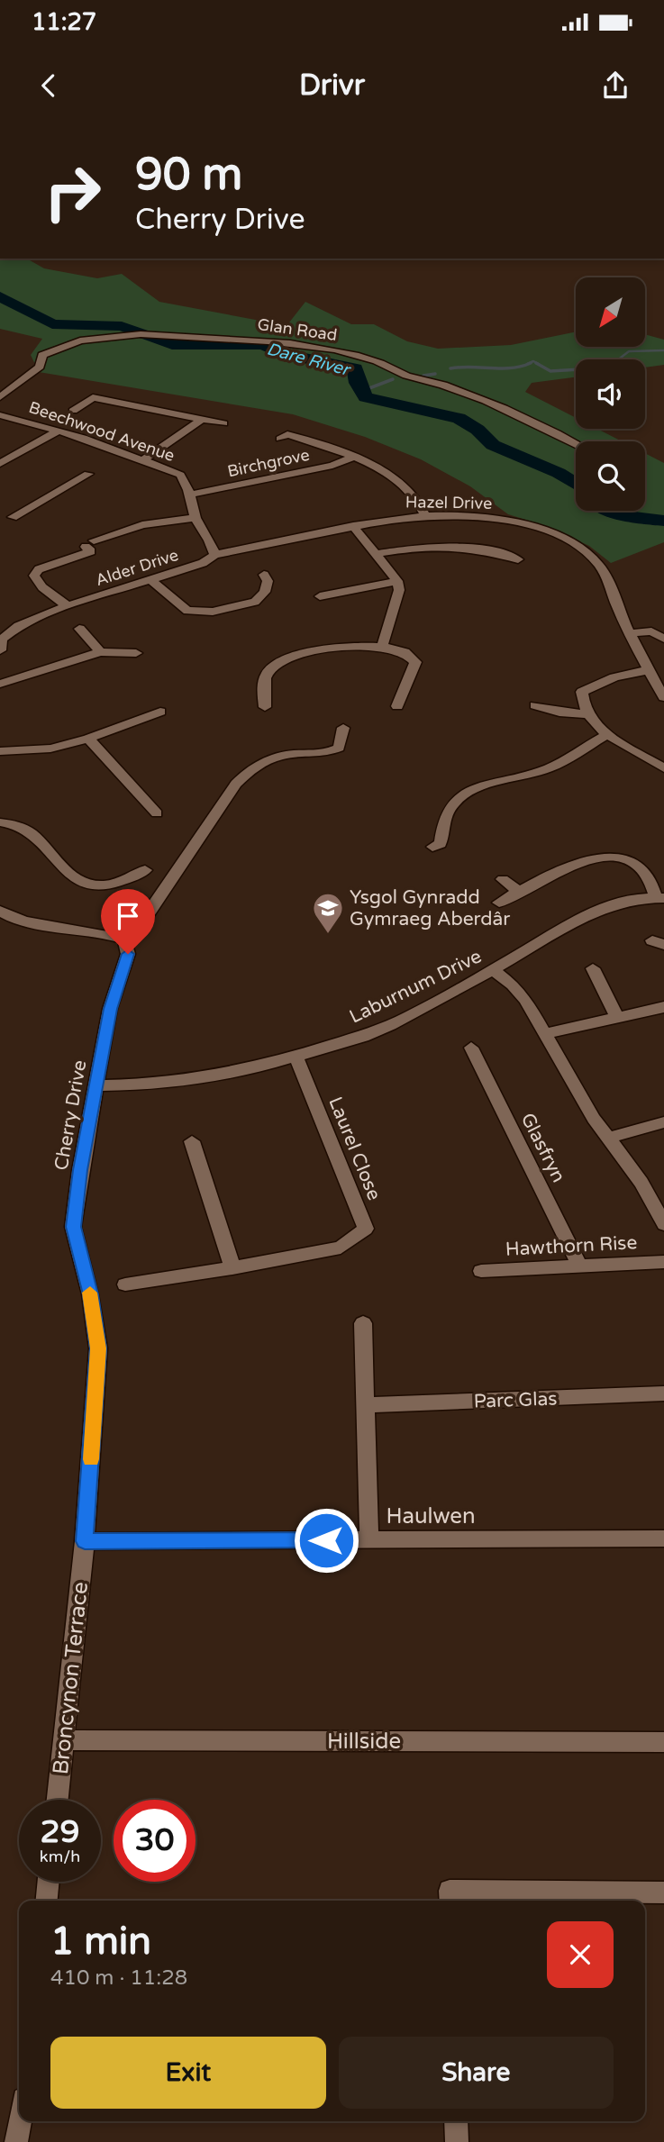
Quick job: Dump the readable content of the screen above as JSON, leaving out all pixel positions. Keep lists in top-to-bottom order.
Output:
{
  "streets": {
    "street": [
      "Glan Road",
      "Beechwood Avenue",
      "Birchgrove",
      "Hazel Drive",
      "Alder Drive",
      "Laburnum Drive",
      "Cherry Drive",
      "Glasfryn",
      "Laurel Close",
      "Hawthorn Rise",
      "Parc Glas",
      "Haulwen",
      "Broncynon Terrace",
      "Hillside"
    ]
  },
  "crossings": [
    ["Beechwood Avenue", "Birchgrove"],
    ["Beechwood Avenue", "Hazel Drive"],
    ["Beechwood Avenue", "Alder Drive"],
    ["Birchgrove", "Hazel Drive"],
    ["Hazel Drive", "Alder Drive"],
    ["Laburnum Drive", "Cherry Drive"],
    ["Laburnum Drive", "Laurel Close"],
    ["Cherry Drive", "Haulwen"],
    ["Cherry Drive", "Broncynon Terrace"],
    ["Glasfryn", "Hawthorn Rise"],
    ["Haulwen", "Broncynon Terrace"],
    ["Broncynon Terrace", "Hillside"]
  ],
  "water": ["Dare River"],
  "places": {
    "school or university": ["Ysgol Gynradd Gymraeg Aberdâr"]
  },
  "north": "bottom left",
  "page": {
    "status": "11:27",
    "header": "Drivr",
    "turn": ["90 m", "Cherry Drive"],
    "speed": "29 km/h",
    "limit": "30",
    "heading": ["1 min", "410 m · 11:28"],
    "buttons": ["Exit", "Share"]
  }
}
